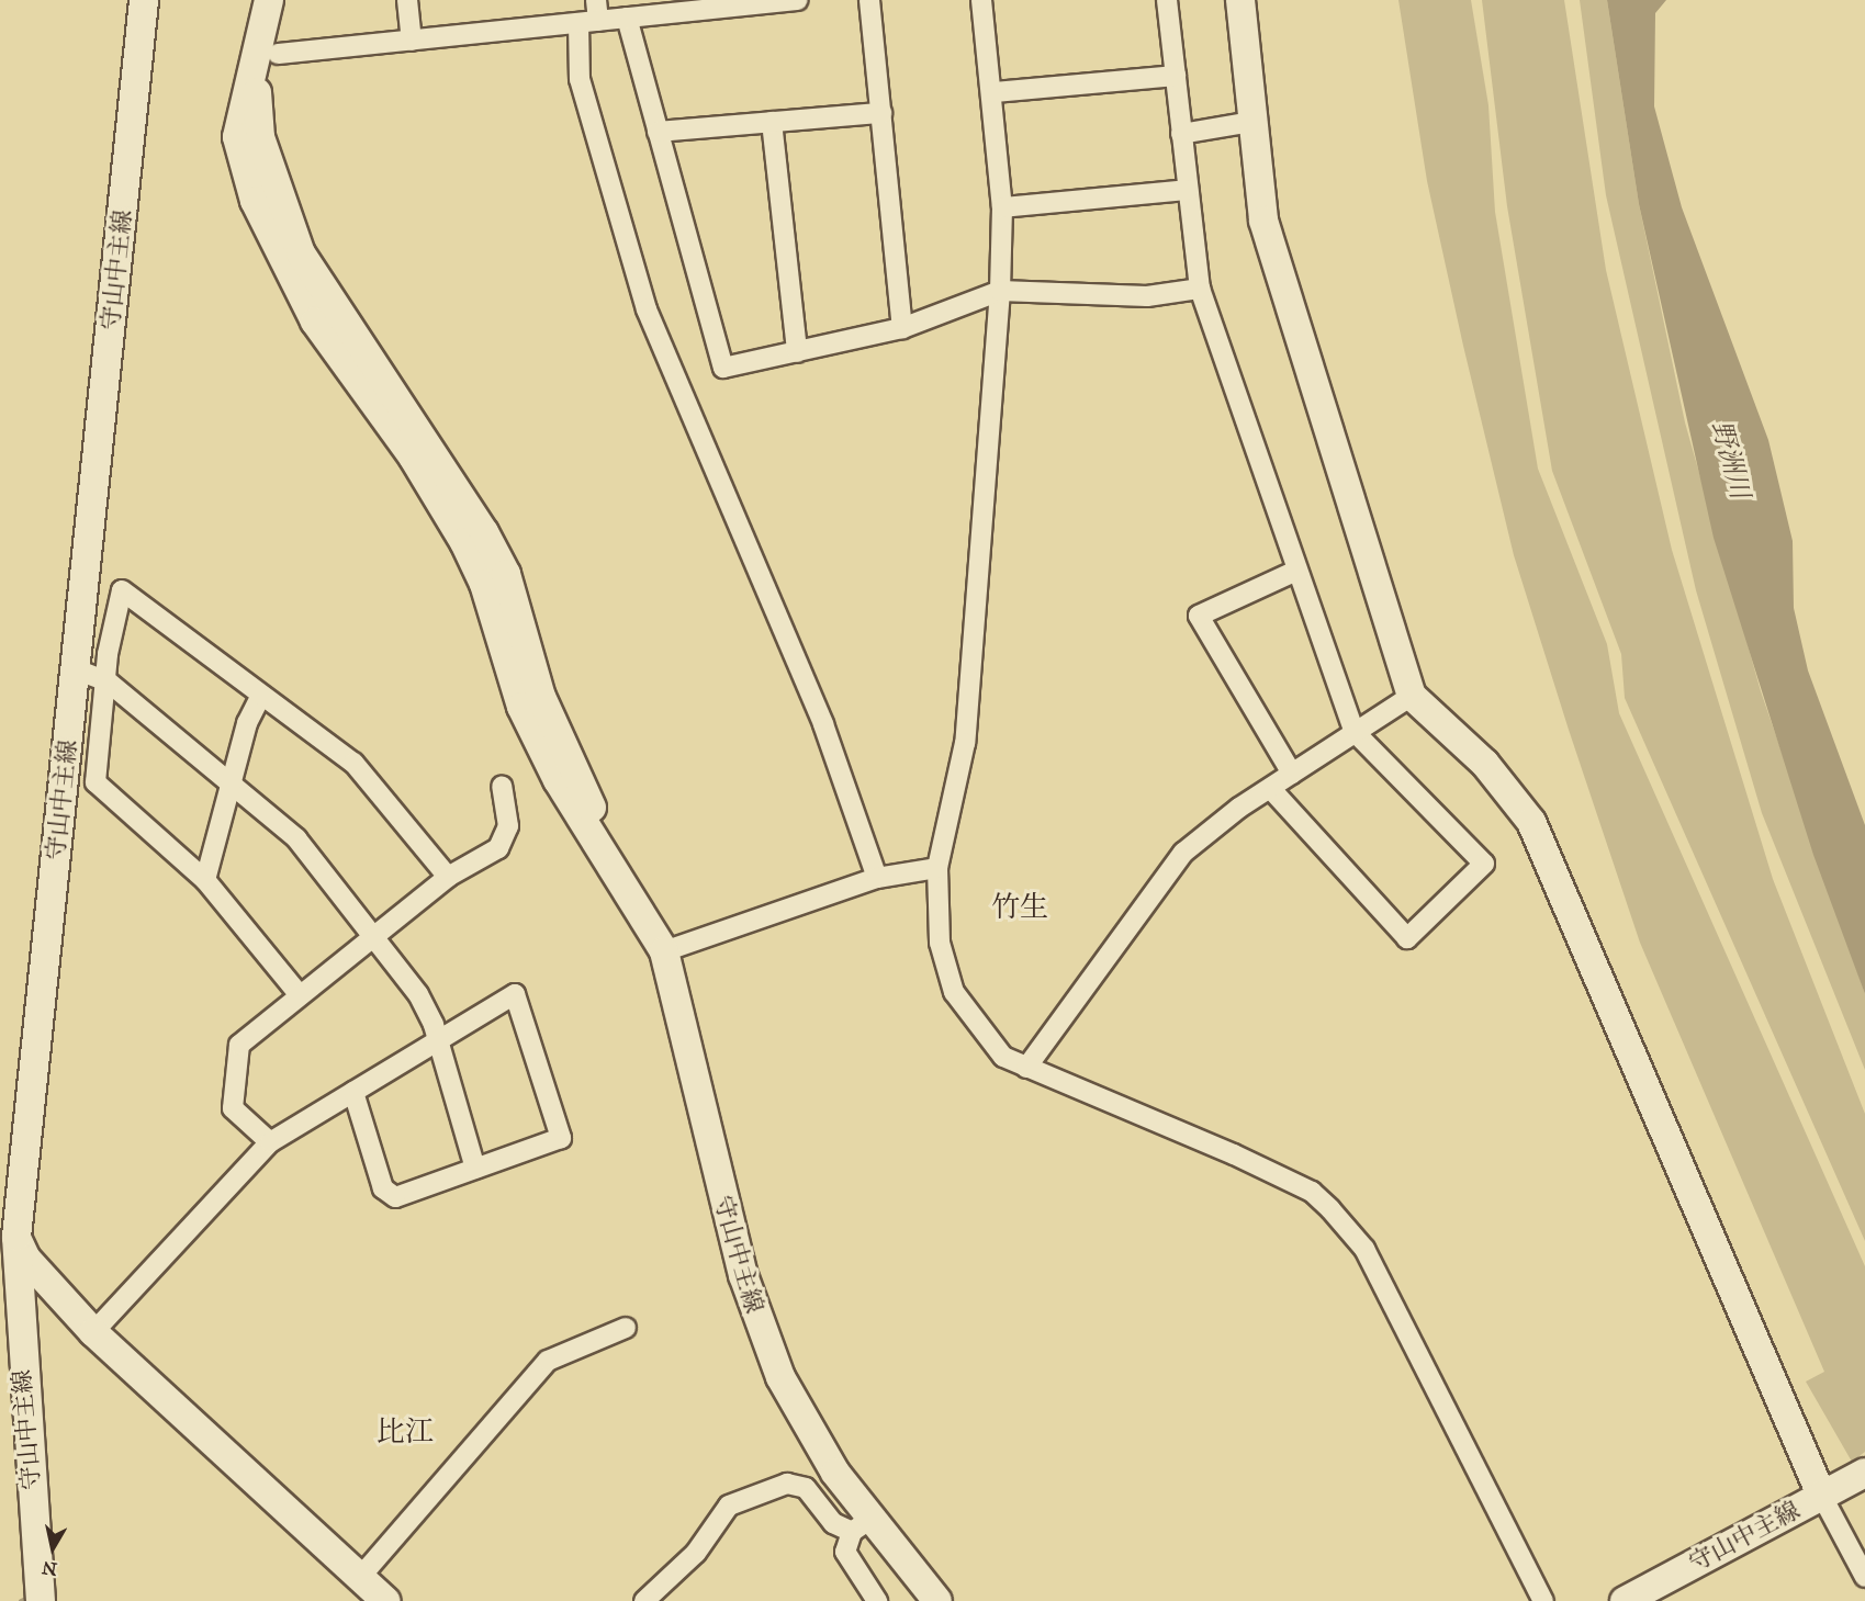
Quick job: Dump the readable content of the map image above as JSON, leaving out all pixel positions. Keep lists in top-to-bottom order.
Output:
{
  "streets": {
    "main road": ["守山中主線"]
  },
  "districts": ["竹生", "比江"],
  "water": ["野洲川"],
  "north": "bottom"
}
